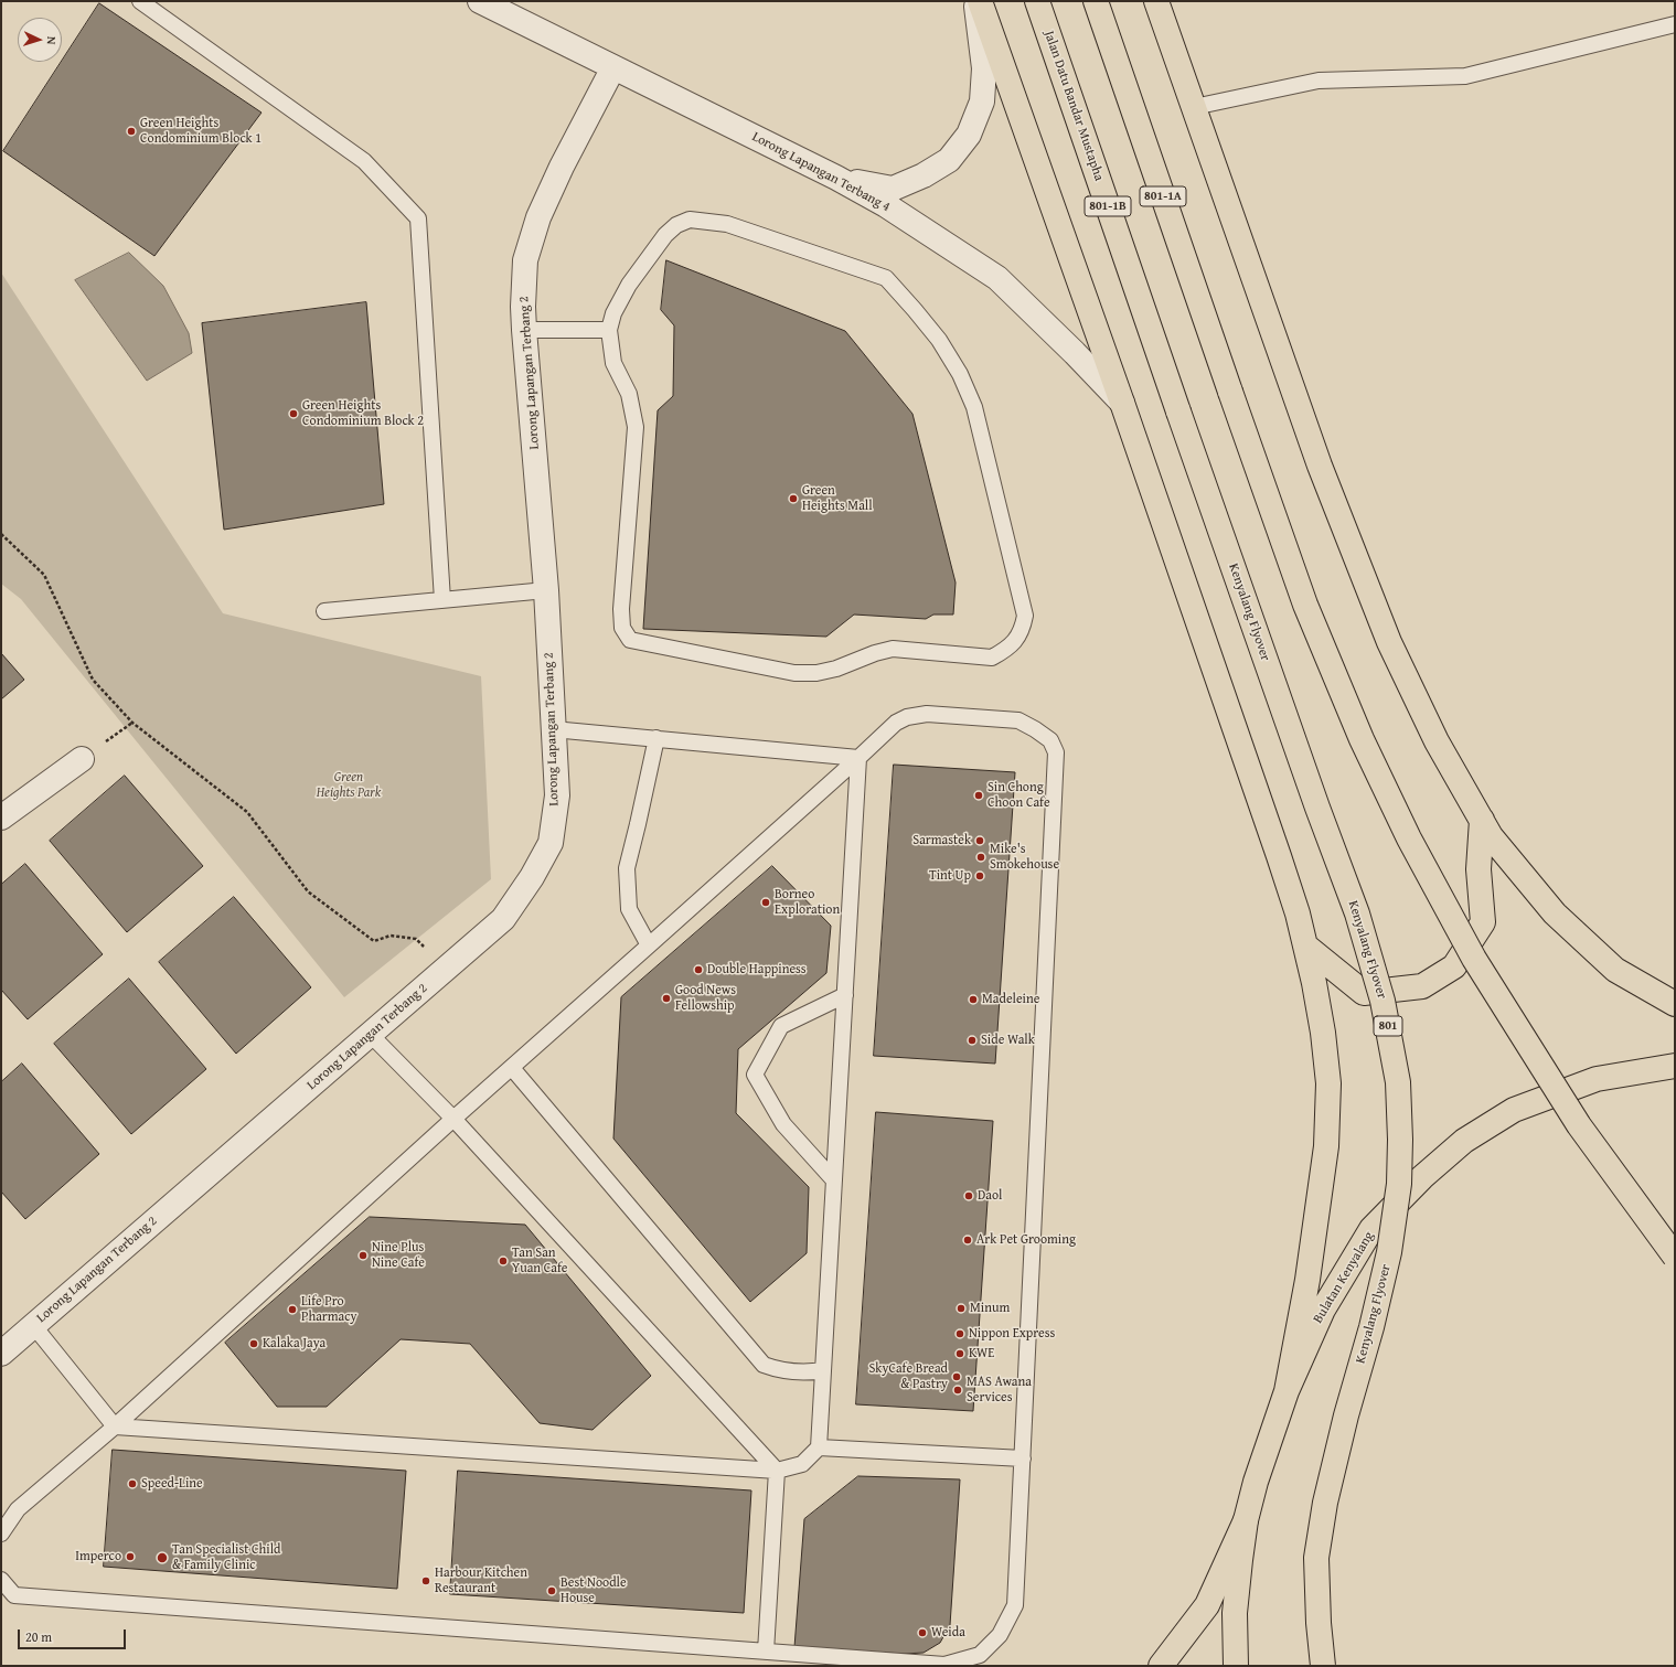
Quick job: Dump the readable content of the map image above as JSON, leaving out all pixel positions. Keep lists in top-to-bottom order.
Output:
{
  "streets": {
    "main road": [
      "Jalan Datu Bandar Mustapha",
      "801-1A",
      "801-1B",
      "Kenyalang Flyover",
      "801",
      "Bulatan Kenyalang"
    ],
    "street": ["Lorong Lapangan Terbang 4", "Lorong Lapangan Terbang 2"]
  },
  "crossings": [
    ["Jalan Datu Bandar Mustapha", "Kenyalang Flyover"],
    ["Lorong Lapangan Terbang 4", "Lorong Lapangan Terbang 2"]
  ],
  "parks": ["Green Heights Park"],
  "places": [
    "Green Heights Condominium Block 1",
    "Green Heights Condominium Block 2",
    "Green Heights Mall",
    "Sin Chong Choon Cafe",
    "Sarmastek",
    "Mike's Smokehouse",
    "Tint Up",
    "Borneo Exploration",
    "Double Happiness",
    "Good News Fellowship",
    "Madeleine",
    "Side Walk",
    "Daol",
    "Ark Pet Grooming",
    "Nine Plus Nine Cafe",
    "Tan San Yuan Cafe",
    "Minum",
    "Life Pro Pharmacy",
    "Nippon Express",
    "Kalaka Jaya",
    "KWE",
    "SkyCafe Bread & Pastry",
    "MAS Awana Services",
    "Speed-Line",
    "Imperco",
    "Tan Specialist Child & Family Clinic",
    "Harbour Kitchen Restaurant",
    "Best Noodle House",
    "Weida"
  ],
  "scale_bar": "20 m",
  "north": "right"
}
